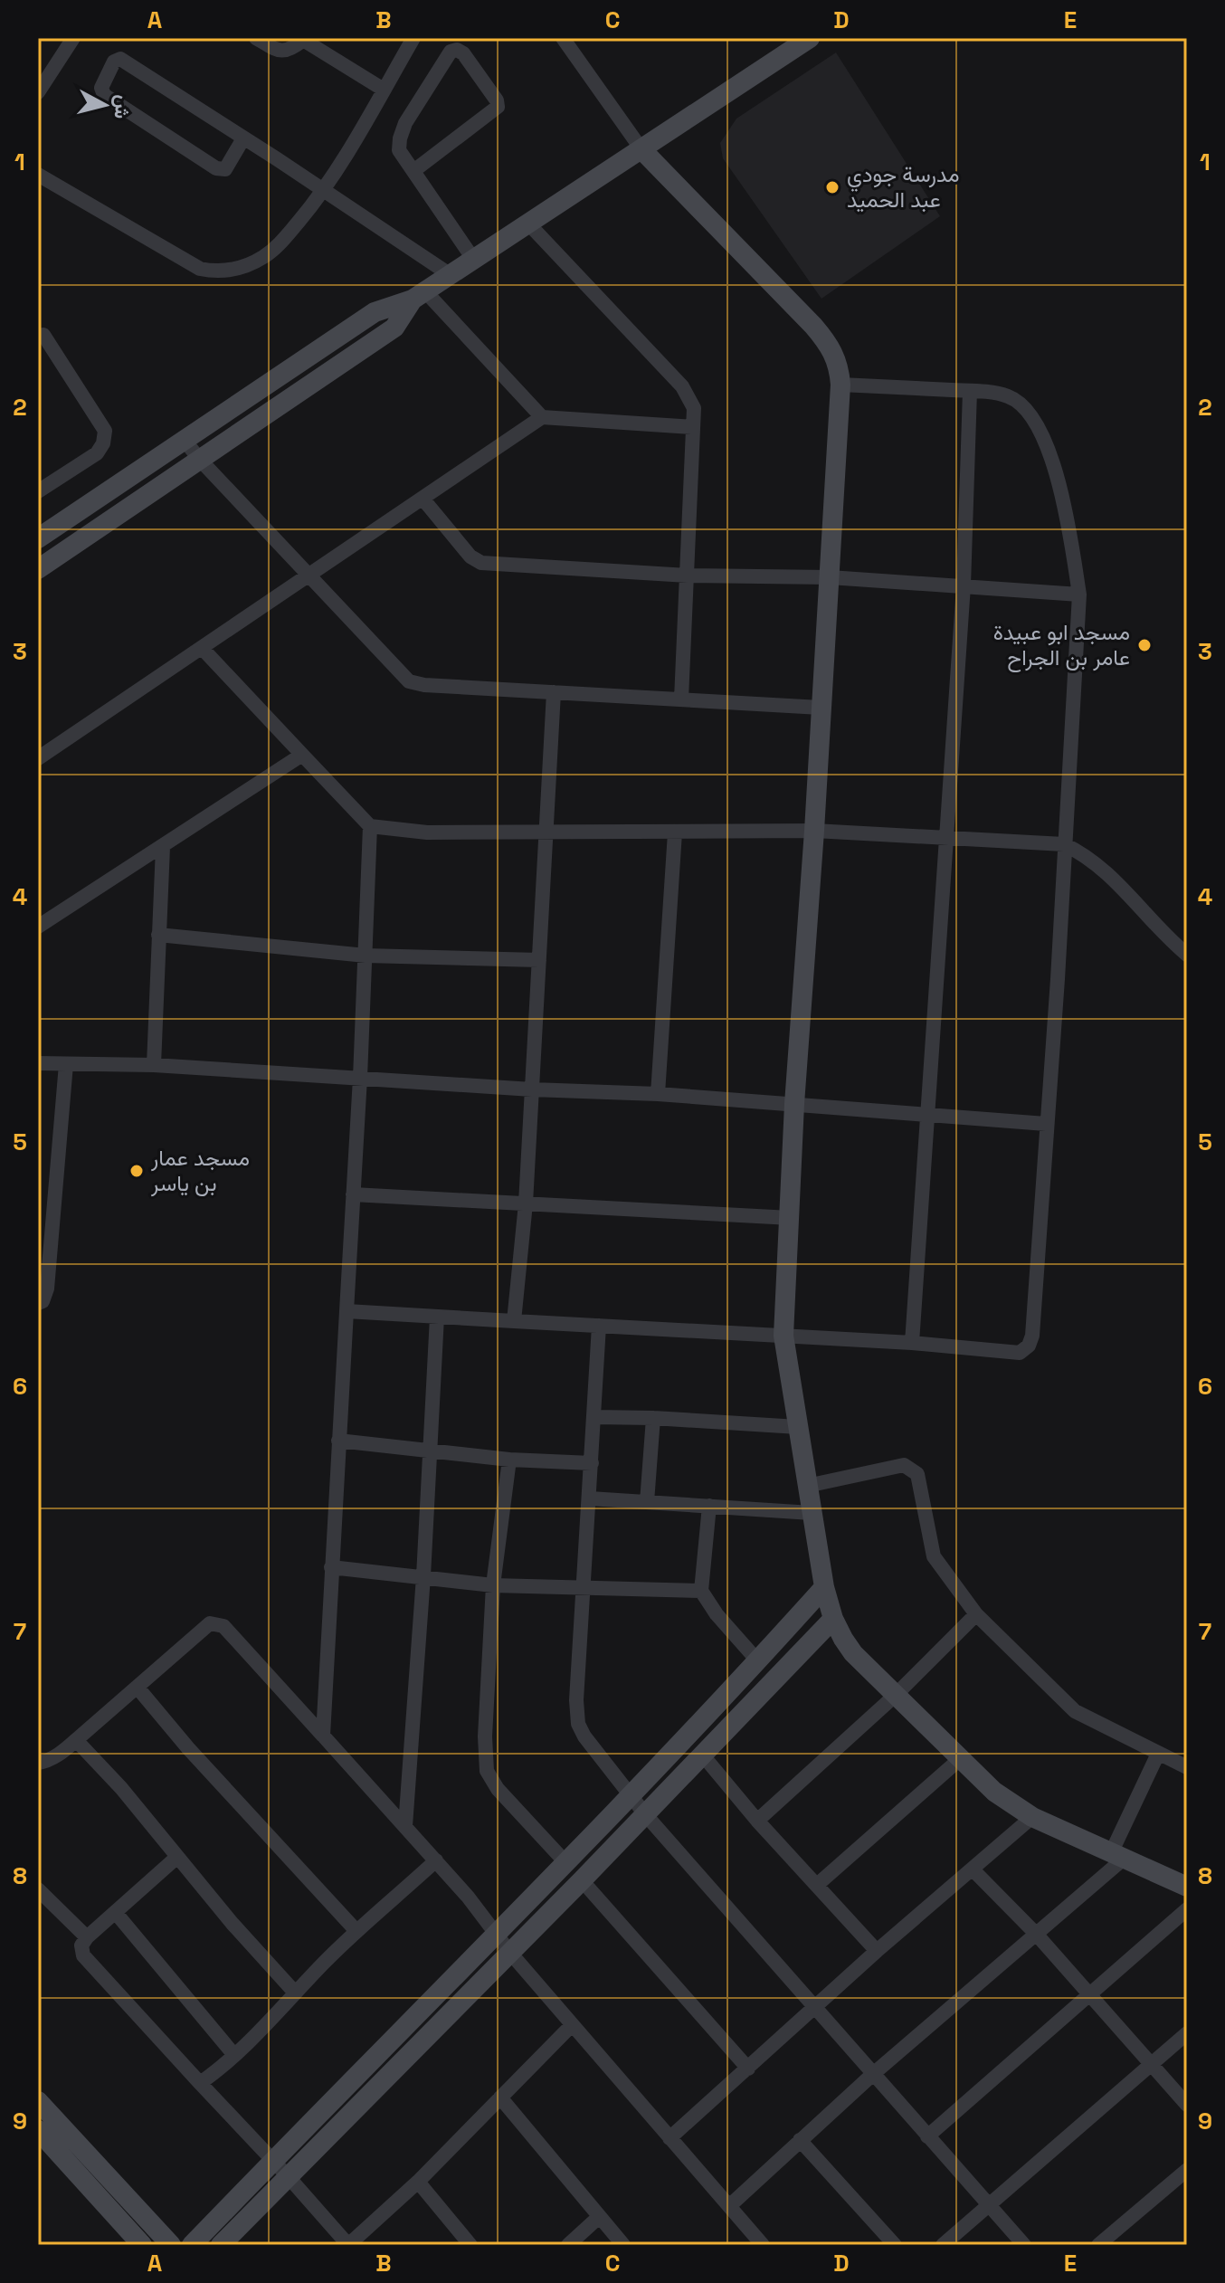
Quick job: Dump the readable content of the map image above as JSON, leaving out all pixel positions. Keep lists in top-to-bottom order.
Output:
{
  "places": ["مدرسة جودي عبد الحميد", "مسجد ابو عبيدة عامر بن الجراح", "مسجد عمار بن ياسر"],
  "north": "right",
  "grid": {
    "columns": [
      "A",
      "B",
      "C",
      "D",
      "E"
    ],
    "rows": [
      "1",
      "2",
      "3",
      "4",
      "5",
      "6",
      "7",
      "8",
      "9"
    ]
  }
}
